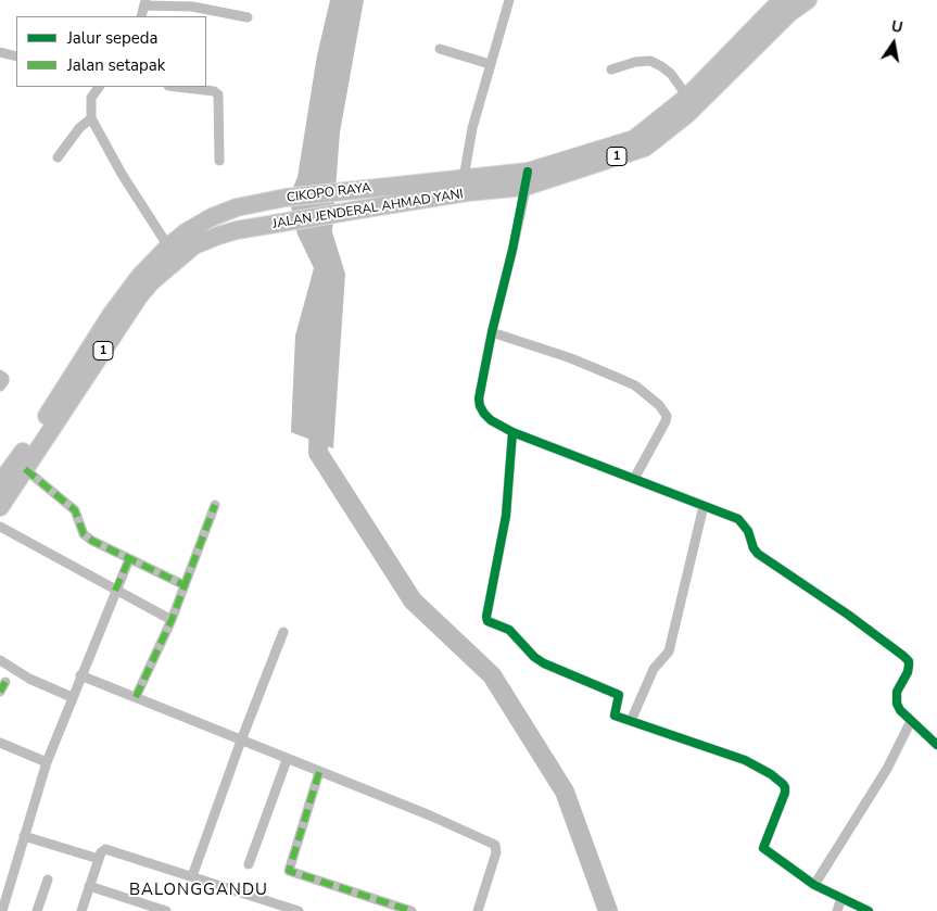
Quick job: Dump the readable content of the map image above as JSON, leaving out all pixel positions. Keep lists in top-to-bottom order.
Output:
{
  "streets": {
    "highway": ["1", "CIKOPO RAYA", "JALAN JENDERAL AHMAD YANI"]
  },
  "crossings": [
    ["1", "CIKOPO RAYA"],
    ["1", "JALAN JENDERAL AHMAD YANI"],
    ["CIKOPO RAYA", "JALAN JENDERAL AHMAD YANI"]
  ],
  "districts": ["BALONGGANDU"],
  "legend": ["Jalur sepeda", "Jalan setapak"],
  "north": "top"
}
